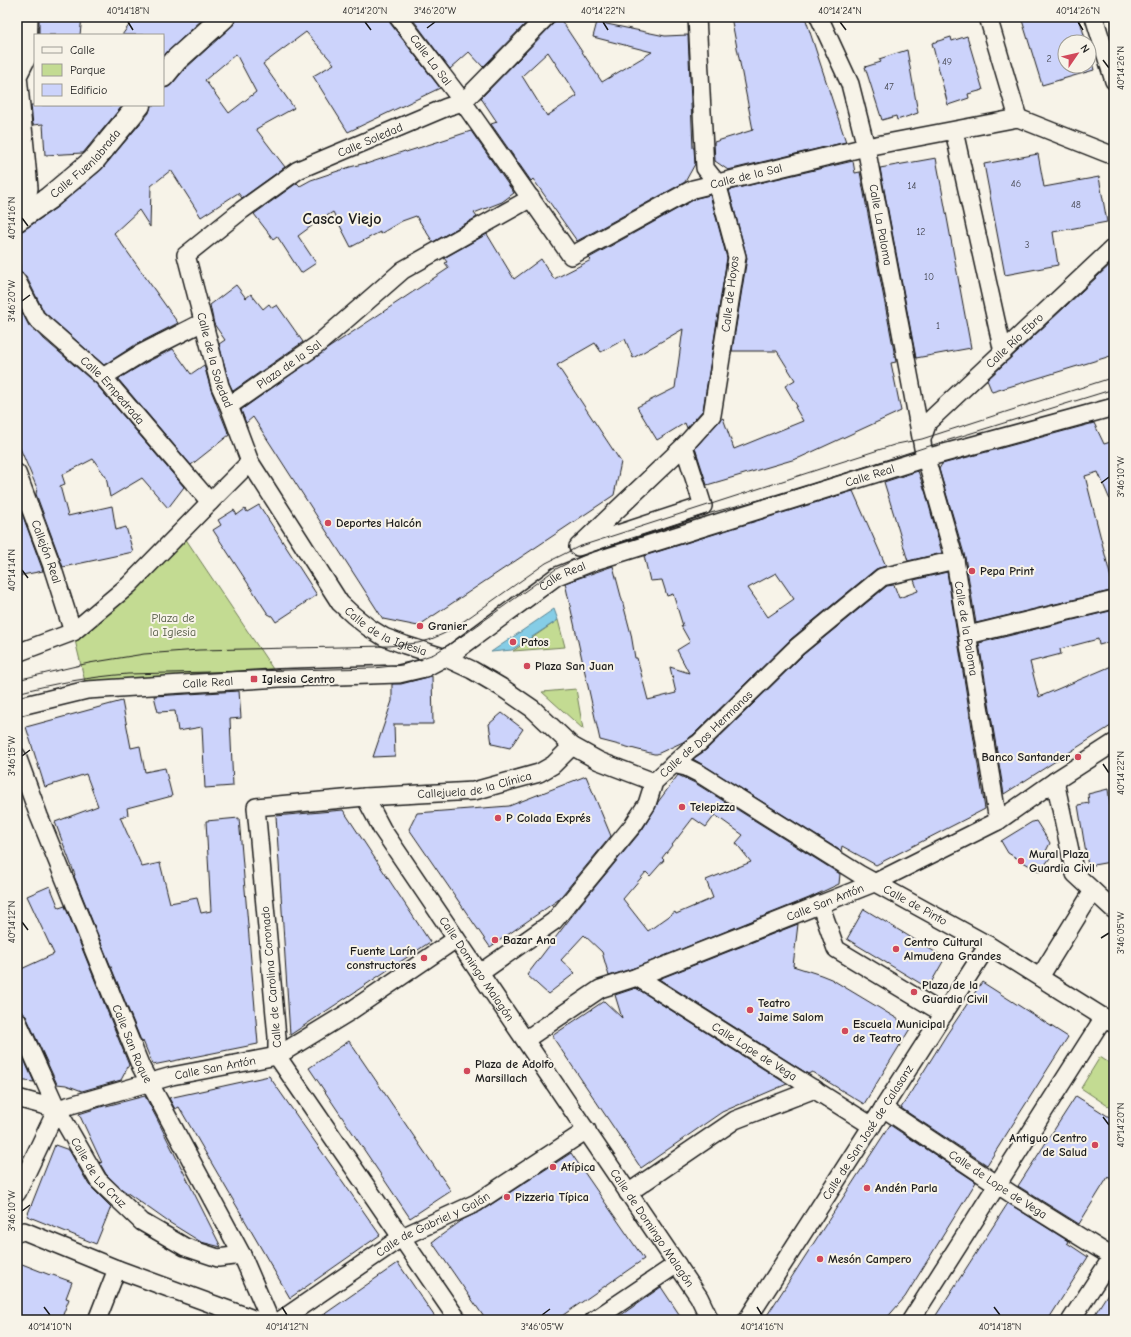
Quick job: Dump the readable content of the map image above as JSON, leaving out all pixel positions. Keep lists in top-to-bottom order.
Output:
{
  "streets": {
    "street": [
      "Calle La Sal",
      "Calle Soledad",
      "Calle Fuenlabrada",
      "Calle de la Sal",
      "Calle La Paloma",
      "Calle de Hoyos",
      "Calle Río Ebro",
      "Calle de la Soledad",
      "Plaza de la Sal",
      "Calle Empedrada",
      "Calle Real",
      "Callejón Real",
      "Calle de la Paloma",
      "Calle de la Iglesia",
      "Calle de Dos Hermanas",
      "Callejuela de la Clínica",
      "Calle San Antón",
      "Calle de Pinto",
      "Calle Domingo Malagón",
      "Calle de Carolina Coronado",
      "Calle San Roque",
      "Calle Lope de Vega",
      "Calle de San José de Calasanz",
      "Calle de La Cruz",
      "Calle de Lope de Vega",
      "Calle de Gabriel y Galán",
      "Calle de Domingo Malagón"
    ]
  },
  "crossings": [
    ["Calle La Sal", "Calle Soledad"],
    ["Calle La Sal", "Calle de la Sal"],
    ["Calle Soledad", "Calle de la Sal"],
    ["Calle Soledad", "Calle de la Soledad"],
    ["Calle de la Sal", "Calle La Paloma"],
    ["Calle de la Sal", "Calle de Hoyos"],
    ["Calle de la Sal", "Plaza de la Sal"],
    ["Calle La Paloma", "Calle Río Ebro"],
    ["Calle La Paloma", "Calle de la Paloma"],
    ["Calle Río Ebro", "Calle de la Paloma"],
    ["Calle de la Soledad", "Plaza de la Sal"],
    ["Calle de la Soledad", "Calle de la Iglesia"],
    ["Calle Real", "Calle de la Paloma"],
    ["Calle Real", "Calle de la Iglesia"],
    ["Calle de la Paloma", "Calle de Dos Hermanas"],
    ["Calle de la Paloma", "Calle San Antón"],
    ["Calle de la Iglesia", "Calle de Dos Hermanas"],
    ["Calle de la Iglesia", "Callejuela de la Clínica"],
    ["Calle de Dos Hermanas", "Calle de Pinto"],
    ["Calle de Dos Hermanas", "Calle Domingo Malagón"],
    ["Callejuela de la Clínica", "Calle Domingo Malagón"],
    ["Callejuela de la Clínica", "Calle de Carolina Coronado"],
    ["Calle San Antón", "Calle de Pinto"],
    ["Calle San Antón", "Calle Domingo Malagón"],
    ["Calle San Antón", "Calle de Carolina Coronado"],
    ["Calle San Antón", "Calle San Roque"],
    ["Calle San Antón", "Calle Lope de Vega"],
    ["Calle San Antón", "Calle de La Cruz"],
    ["Calle de Pinto", "Calle de San José de Calasanz"],
    ["Calle Domingo Malagón", "Calle de Carolina Coronado"],
    ["Calle Domingo Malagón", "Calle de Gabriel y Galán"],
    ["Calle Domingo Malagón", "Calle de Domingo Malagón"],
    ["Calle de Carolina Coronado", "Calle de Gabriel y Galán"],
    ["Calle San Roque", "Calle de La Cruz"],
    ["Calle Lope de Vega", "Calle de San José de Calasanz"],
    ["Calle de San José de Calasanz", "Calle de Lope de Vega"],
    ["Calle de Gabriel y Galán", "Calle de Domingo Malagón"]
  ],
  "districts": ["Casco Viejo"],
  "parks": ["Plaza de la Iglesia"],
  "places": {
    "other": [
      "Deportes Halcón",
      "Pepa Print",
      "Granier",
      "Patos",
      "Plaza San Juan",
      "Banco Santander",
      "Telepizza",
      "P Colada Exprés",
      "Mural Plaza Guardia Civil",
      "Bazar Ana",
      "Centro Cultural Almudena Grandes",
      "Fuente Larín constructores",
      "Plaza de la Guardia Civil",
      "Teatro Jaime Salom",
      "Escuela Municipal de Teatro",
      "Plaza de Adolfo Marsillach",
      "Antiguo Centro de Salud",
      "Atípica",
      "Andén Parla",
      "Pizzeria Típica",
      "Mesón Campero"
    ],
    "transit": ["Iglesia Centro"]
  },
  "house_numbers": [
    "2",
    "49",
    "47",
    "46",
    "14",
    "48",
    "12",
    "3",
    "10",
    "1"
  ],
  "legend": ["Calle", "Parque", "Edificio"],
  "north": "top right",
  "coordinates": [
    "40°14'18\"N",
    "40°14'20\"N",
    "3°46'20\"W",
    "40°14'22\"N",
    "40°14'24\"N",
    "40°14'26\"N",
    "40°14'16\"N",
    "3°46'10\"W",
    "40°14'14\"N",
    "3°46'15\"W",
    "40°14'12\"N",
    "3°46'05\"W",
    "40°14'10\"N"
  ]
}
